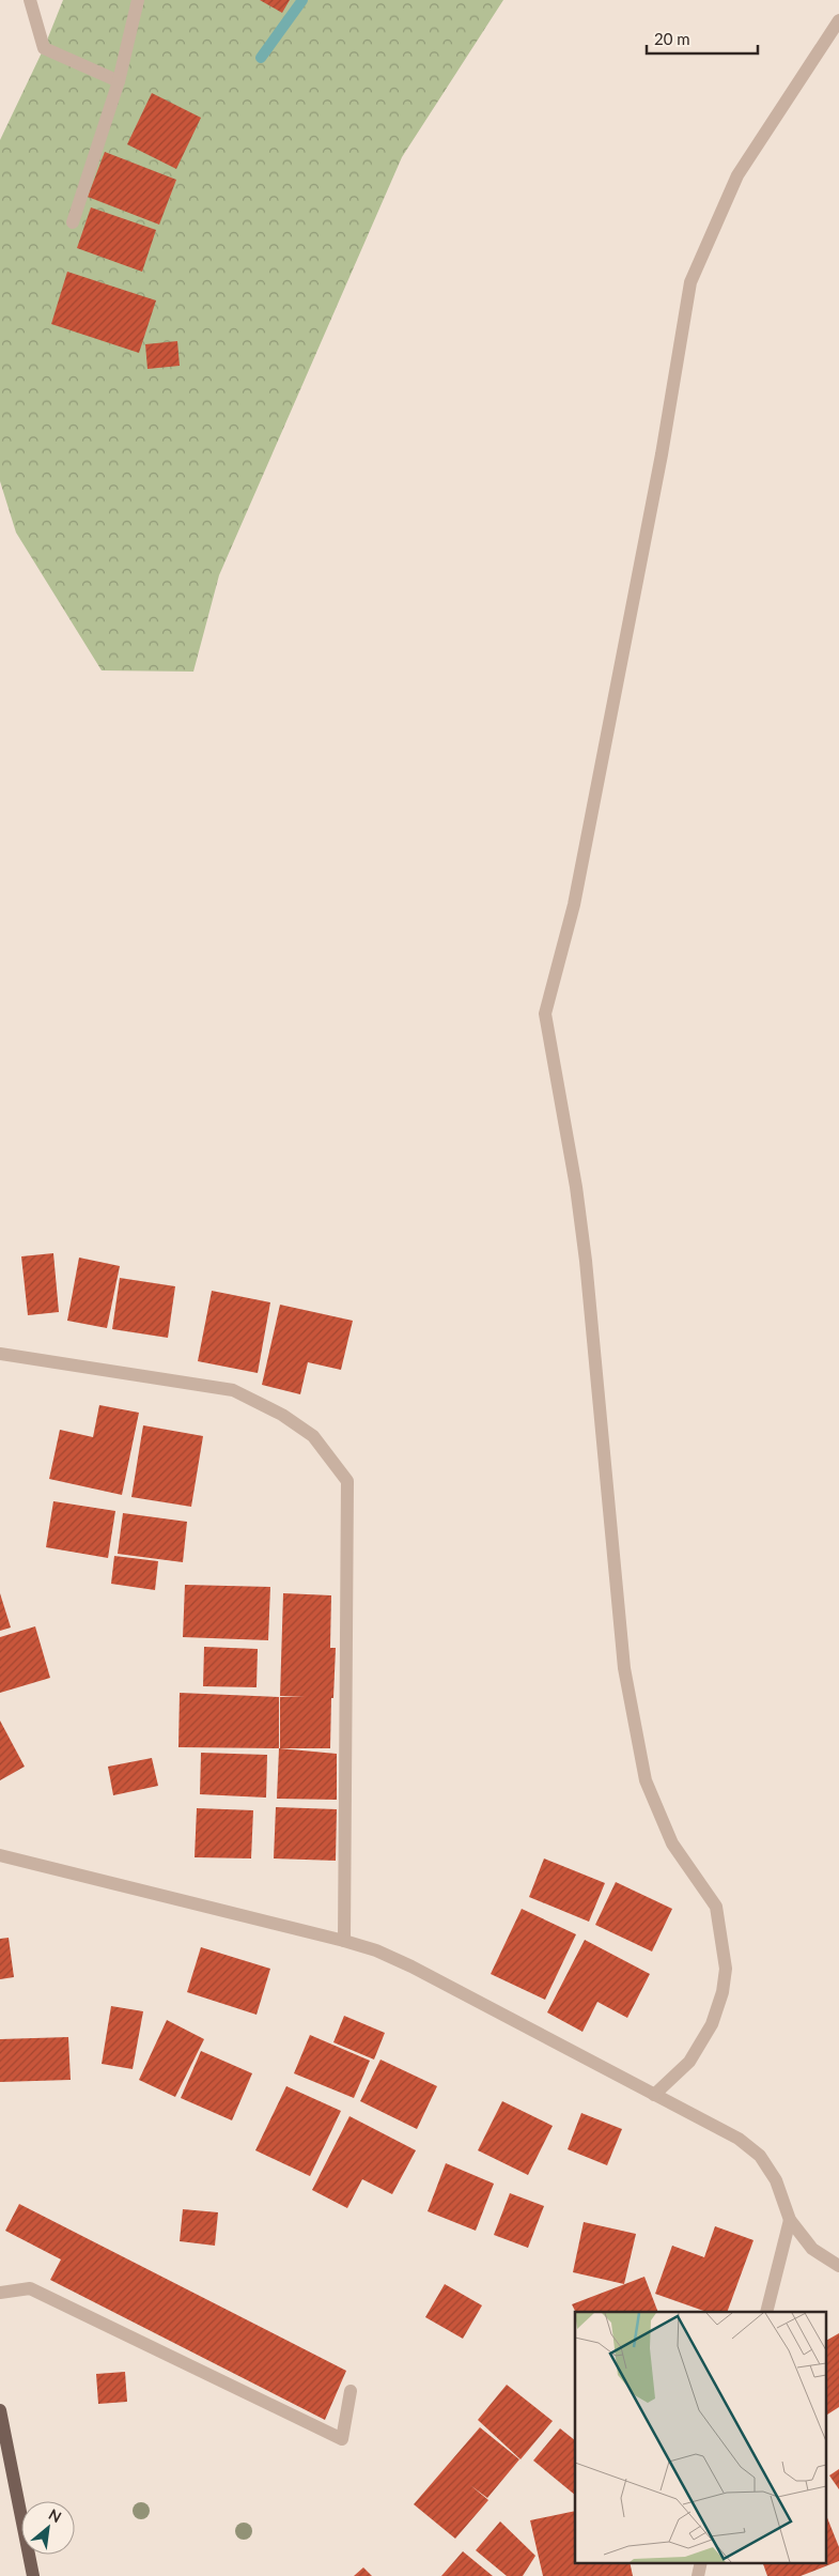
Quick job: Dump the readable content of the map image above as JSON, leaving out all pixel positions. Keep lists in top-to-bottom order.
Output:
{
  "scale_bar": "20 m",
  "north": "top right"
}
